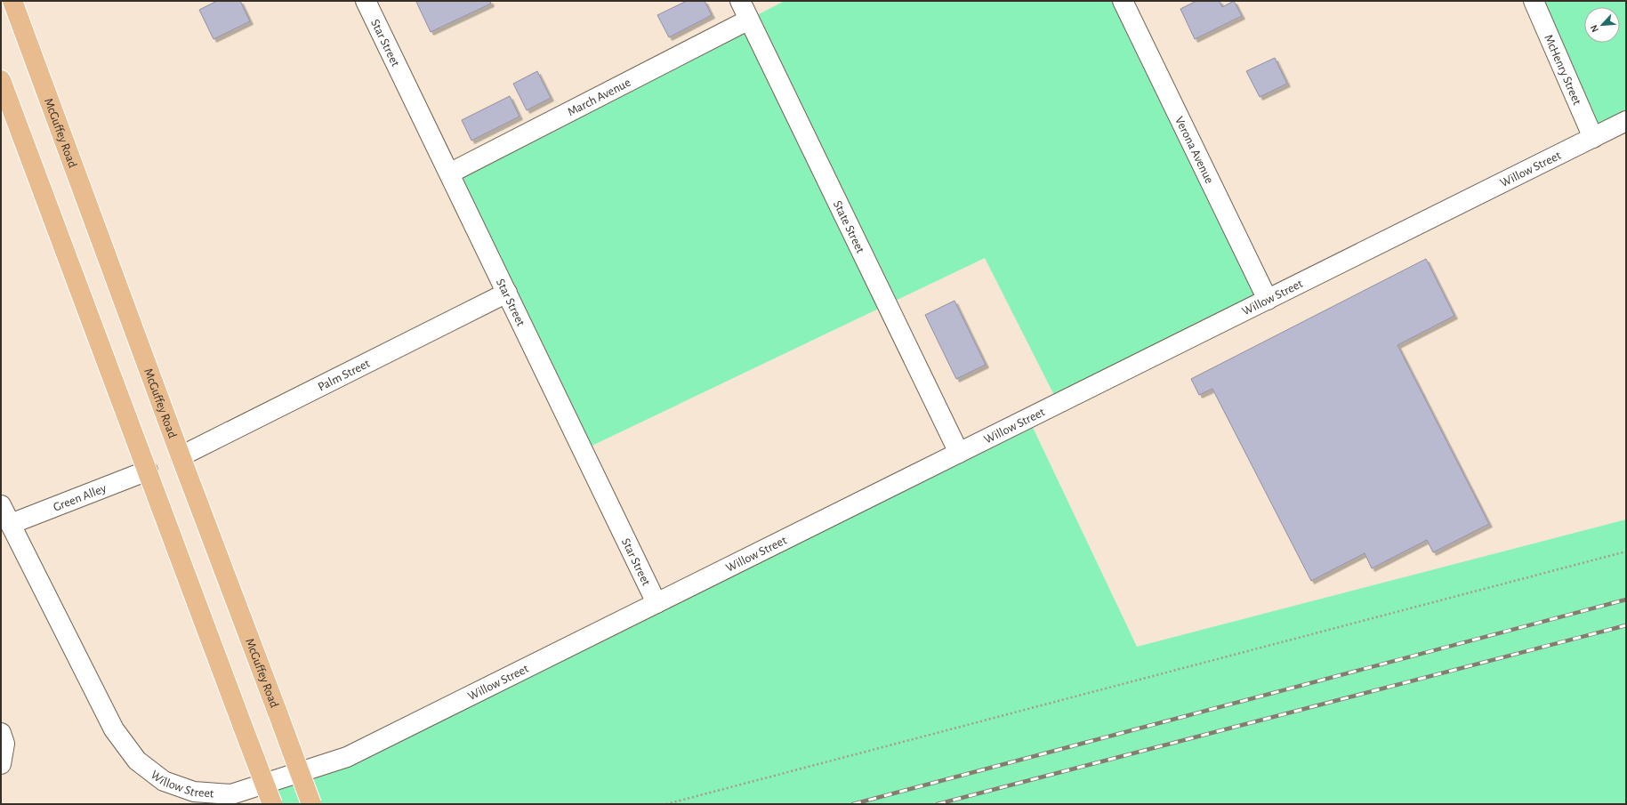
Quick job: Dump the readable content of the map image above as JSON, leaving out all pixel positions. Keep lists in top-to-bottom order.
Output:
{
  "streets": {
    "main road": ["McGuffey Road"],
    "street": [
      "Star Street",
      "McHenry Street",
      "March Avenue",
      "Verona Avenue",
      "Willow Street",
      "State Street",
      "Palm Street",
      "Green Alley"
    ]
  },
  "crossings": [
    ["Star Street", "March Avenue"],
    ["Star Street", "Willow Street"],
    ["Star Street", "Palm Street"],
    ["McHenry Street", "Willow Street"],
    ["March Avenue", "State Street"],
    ["McGuffey Road", "Palm Street"],
    ["Verona Avenue", "Willow Street"],
    ["Willow Street", "State Street"],
    ["Willow Street", "Green Alley"]
  ],
  "north": "bottom left"
}
